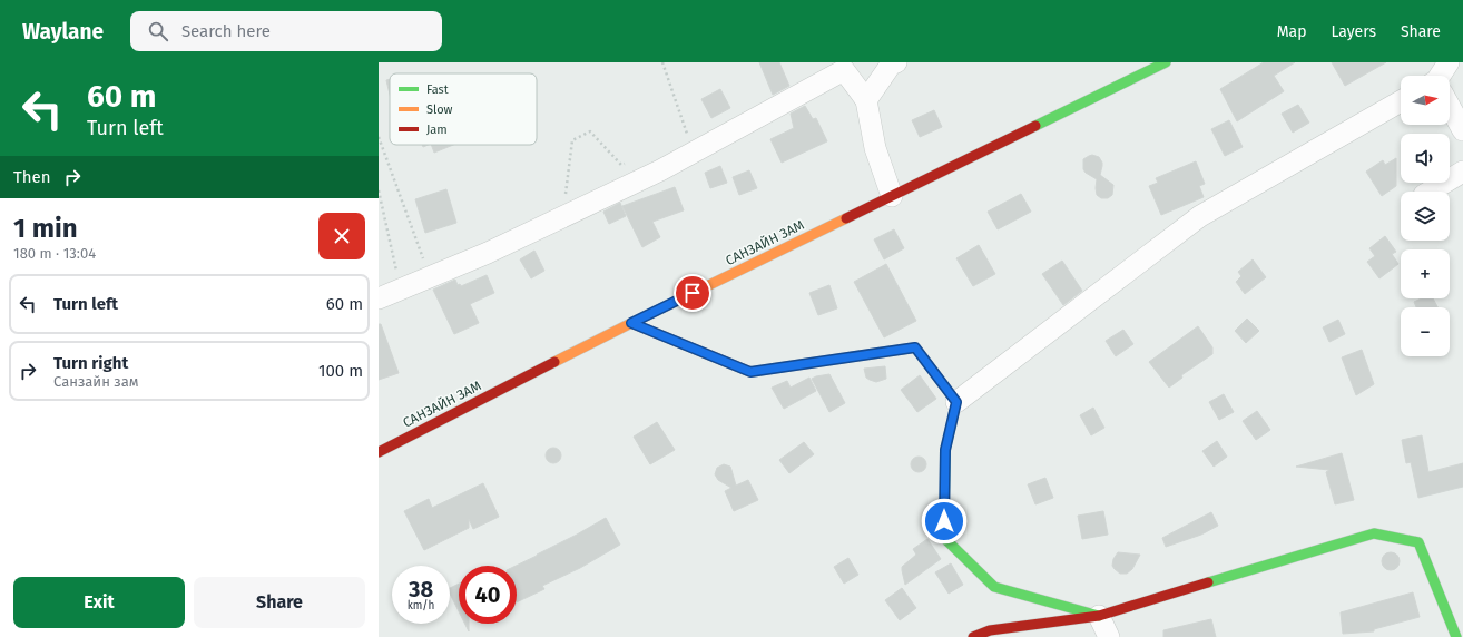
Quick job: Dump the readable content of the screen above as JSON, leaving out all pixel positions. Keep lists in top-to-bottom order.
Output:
{
  "streets": {
    "street": ["САНЗАЙН ЗАМ"]
  },
  "legend": ["Fast", "Slow", "Jam"],
  "north": "right",
  "page": {
    "header": "Waylane",
    "search": "Search here",
    "nav": ["Map", "Layers", "Share"],
    "turn": ["60 m", "Turn left"],
    "map_buttons": ["+", "−"],
    "then": "Then",
    "heading": ["1 min", "180 m · 13:04"],
    "list": [
      {
        "name": "Turn left",
        "value": "60 m"
      },
      {
        "name": "Turn right",
        "note": "Санзайн зам",
        "value": "100 m"
      }
    ],
    "speed": "38 km/h",
    "limit": "40",
    "buttons": ["Exit", "Share"]
  }
}
